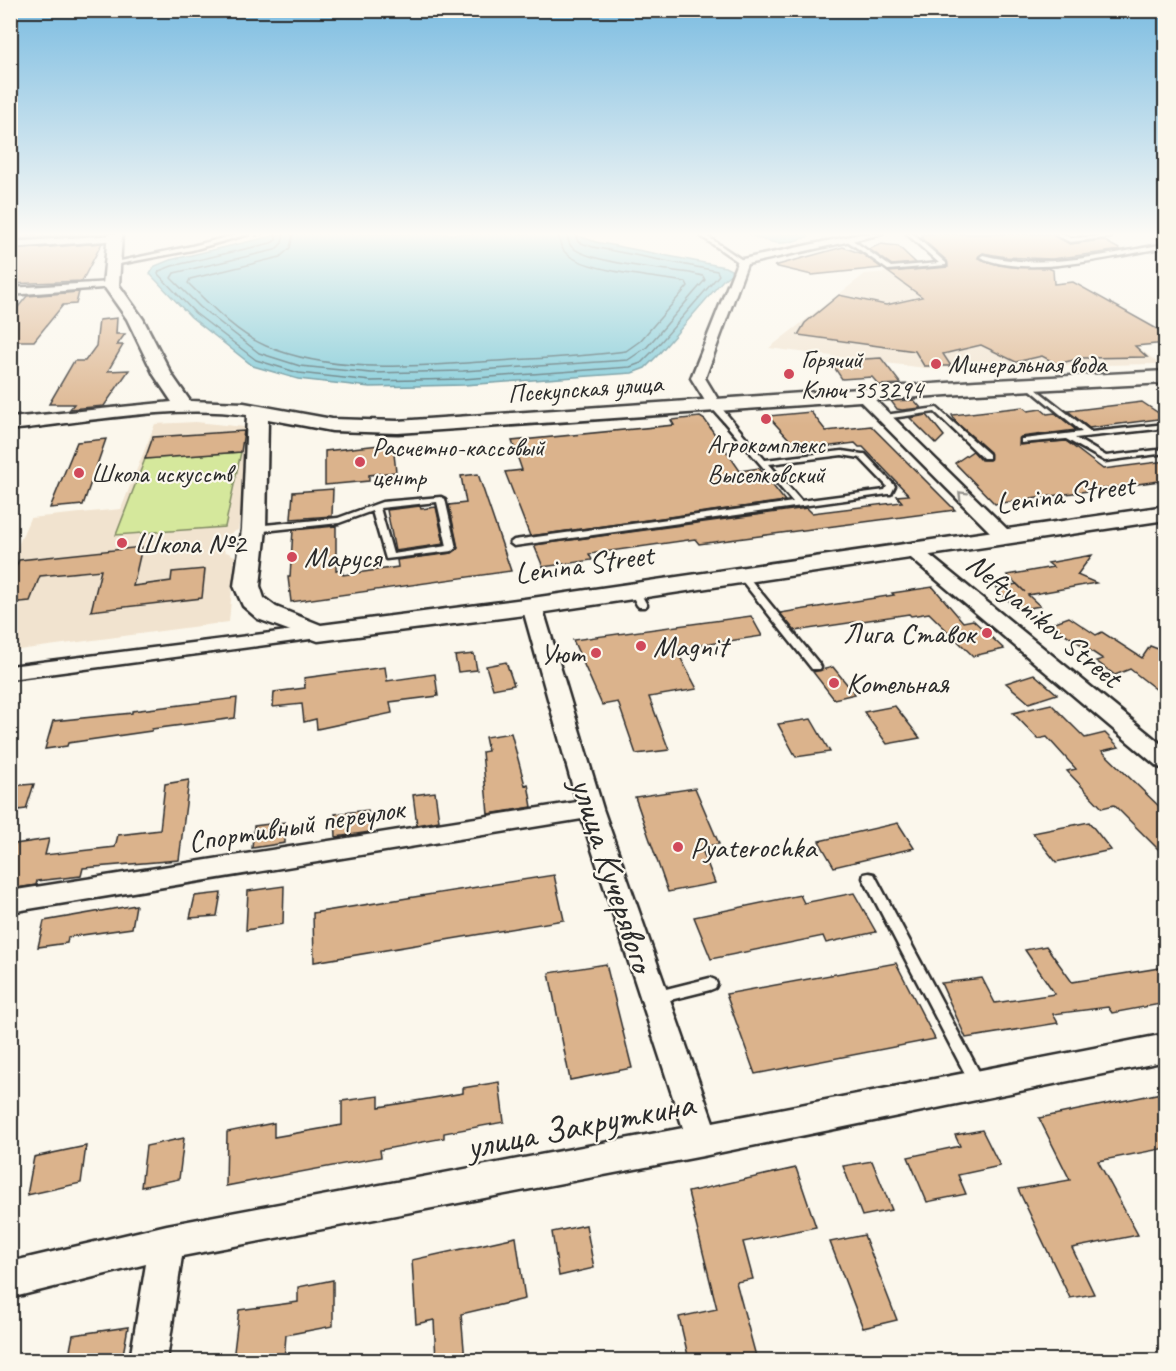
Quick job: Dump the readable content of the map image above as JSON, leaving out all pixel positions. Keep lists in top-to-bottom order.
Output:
{
  "streets": {
    "street": [
      "Псекупская улица",
      "Lenina Street",
      "Neftyanikov Street",
      "Спортивный переулок",
      "улица Кучерявого",
      "улица Закруткина"
    ]
  },
  "crossings": [
    ["Lenina Street", "Neftyanikov Street"],
    ["Lenina Street", "улица Кучерявого"],
    ["Спортивный переулок", "улица Кучерявого"],
    ["улица Кучерявого", "улица Закруткина"]
  ],
  "places": [
    "Минеральная вода",
    "Горячий Ключ 353294",
    "Агрокомплекс Выселковский",
    "Расчетно-кассовый центр",
    "Школа искусств",
    "Школа №2",
    "Маруся",
    "Лига Ставок",
    "Magnit",
    "Уют",
    "Котельная",
    "Pyaterochka"
  ]
}
